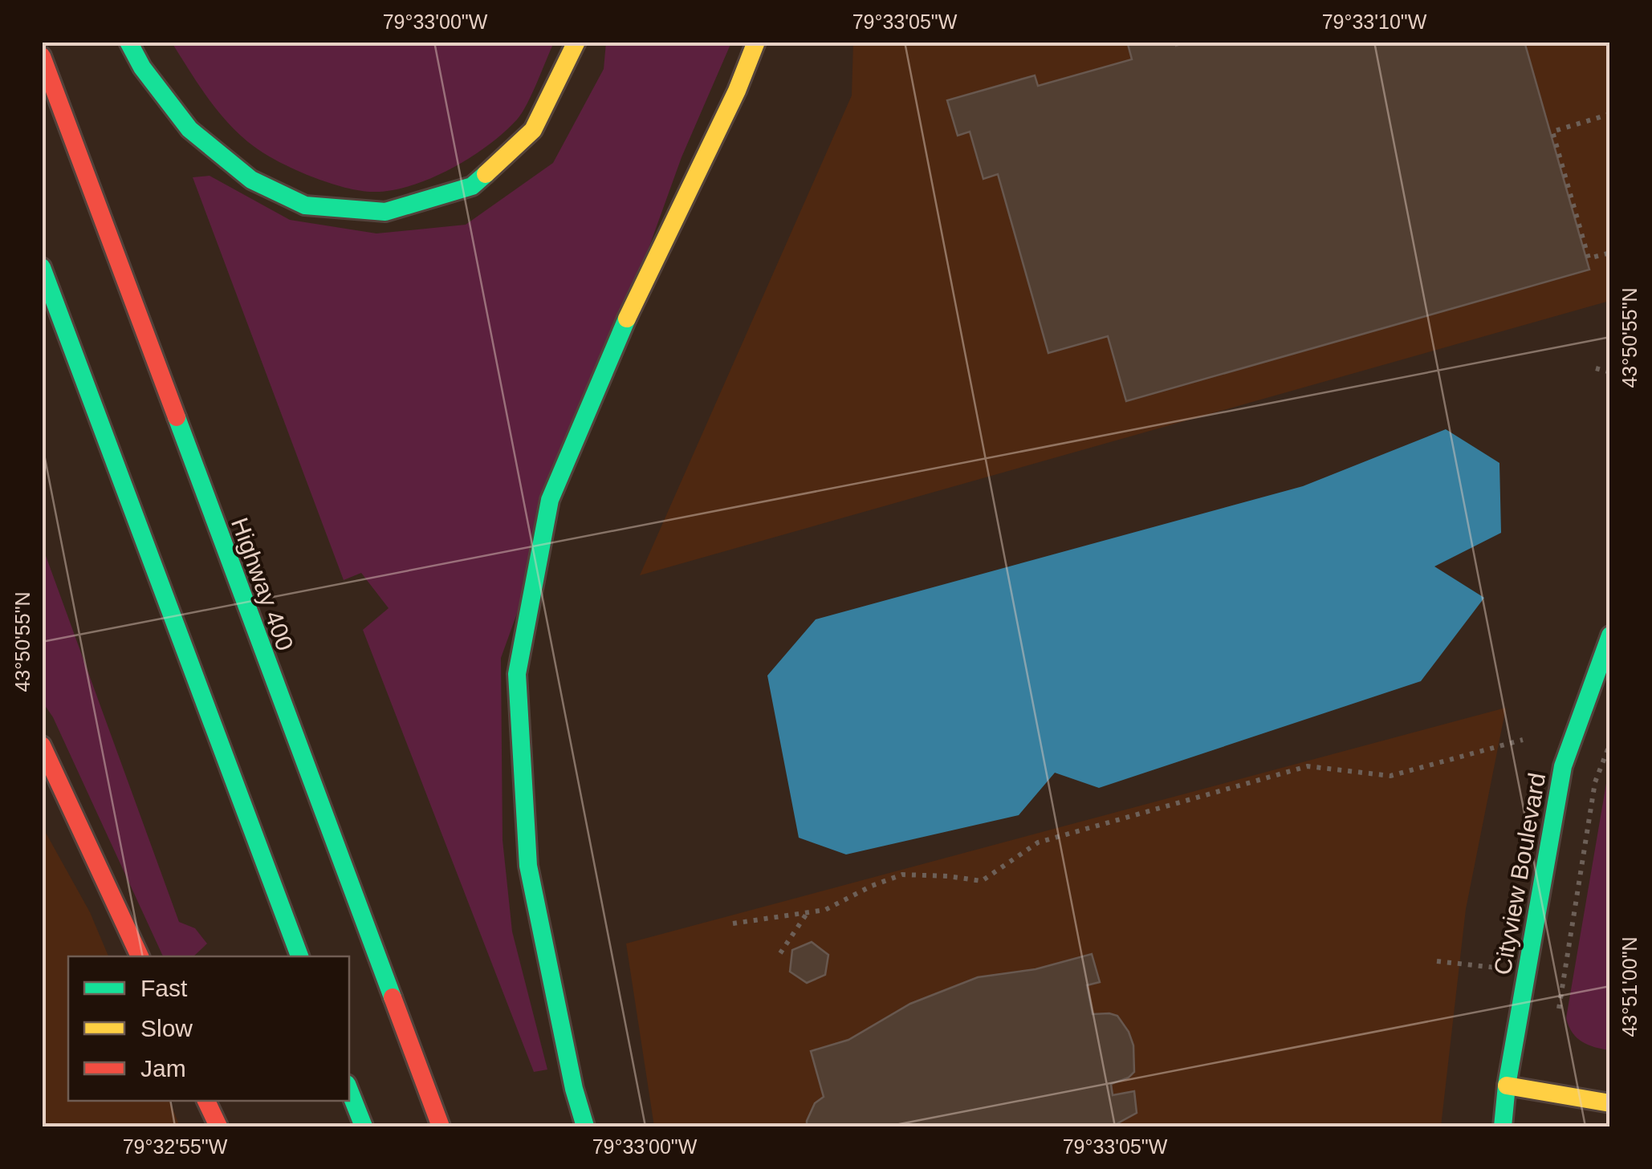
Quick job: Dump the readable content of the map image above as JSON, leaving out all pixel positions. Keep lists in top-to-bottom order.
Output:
{
  "streets": {
    "main road": ["Highway 400", "Cityview Boulevard"]
  },
  "legend": ["Fast", "Slow", "Jam"],
  "coordinates": [
    "79°33'00\"W",
    "79°33'05\"W",
    "79°33'10\"W",
    "43°50'55\"N",
    "43°51'00\"N",
    "79°32'55\"W"
  ]
}
